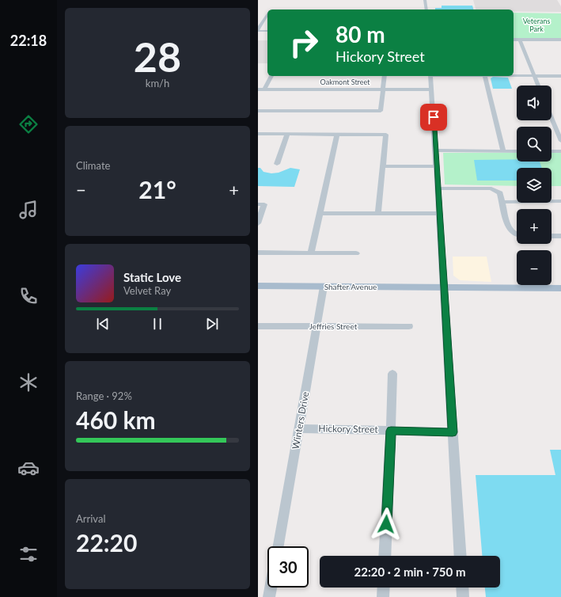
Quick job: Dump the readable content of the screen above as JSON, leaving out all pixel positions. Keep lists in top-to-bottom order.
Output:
{
  "streets": {
    "main road": ["Shafter Avenue"],
    "street": [
      "Oakmont Street",
      "Jeffries Street",
      "Winters Drive",
      "Hickory Street"
    ]
  },
  "crossings": [
    ["Shafter Avenue", "Winters Drive"],
    ["Jeffries Street", "Winters Drive"],
    ["Winters Drive", "Hickory Street"]
  ],
  "parks": ["Veterans Park"],
  "page": {
    "tabs": "22:18",
    "tile": [
      ["28", "km/h"],
      "Climate",
      ["Range · 92%", "460 km"],
      ["Arrival", "22:20"]
    ],
    "turn": ["80 m", "Hickory Street"],
    "map_buttons": ["+", "−"],
    "heat": ["−", "21°", "+"],
    "song": ["Static Love", "Velvet Ray"],
    "limit": "30",
    "trip": "22:20 · 2 min · 750 m"
  }
}
